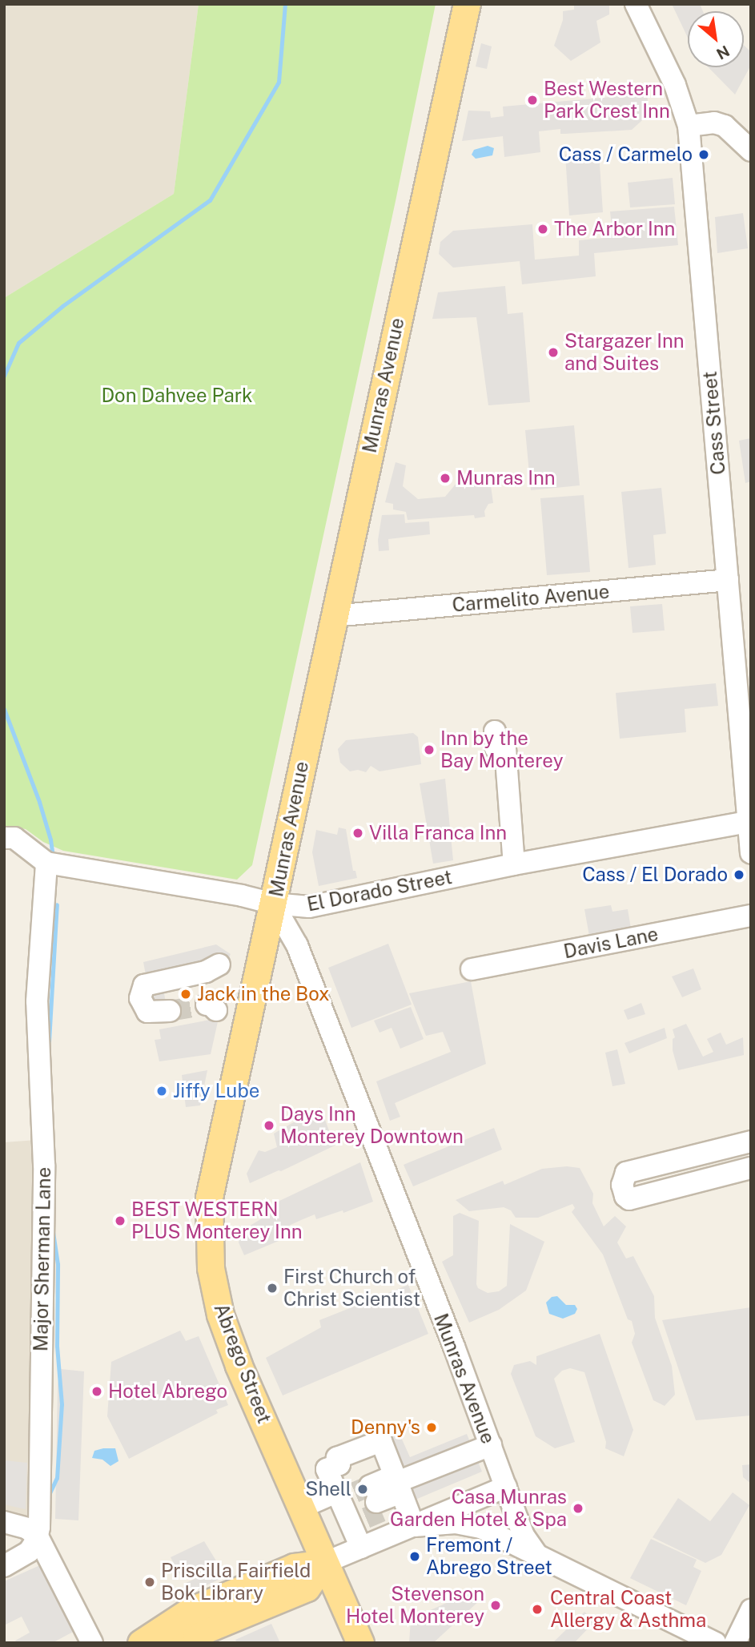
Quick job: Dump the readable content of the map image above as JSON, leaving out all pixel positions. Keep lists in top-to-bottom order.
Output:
{
  "streets": {
    "main road": ["Munras Avenue", "Abrego Street"],
    "street": [
      "Cass Street",
      "Carmelito Avenue",
      "El Dorado Street",
      "Davis Lane",
      "Major Sherman Lane"
    ]
  },
  "crossings": [
    ["Munras Avenue", "Carmelito Avenue"],
    ["Munras Avenue", "El Dorado Street"],
    ["Munras Avenue", "Abrego Street"],
    ["Cass Street", "Carmelito Avenue"],
    ["Cass Street", "El Dorado Street"],
    ["El Dorado Street", "Major Sherman Lane"],
    ["El Dorado Street", "Abrego Street"]
  ],
  "parks": ["Don Dahvee Park"],
  "places": [
    "Best Western Park Crest Inn",
    "Cass / Carmelo",
    "The Arbor Inn",
    "Stargazer Inn and Suites",
    "Munras Inn",
    "Inn by the Bay Monterey",
    "Villa Franca Inn",
    "Cass / El Dorado",
    "Jack in the Box",
    "Jiffy Lube",
    "Days Inn Monterey Downtown",
    "BEST WESTERN PLUS Monterey Inn",
    "First Church of Christ Scientist",
    "Hotel Abrego",
    "Denny's",
    "Shell",
    "Casa Munras Garden Hotel & Spa",
    "Fremont / Abrego Street",
    "Priscilla Fairfield Bok Library",
    "Stevenson Hotel Monterey",
    "Central Coast Allergy & Asthma"
  ],
  "north": "bottom right"
}
